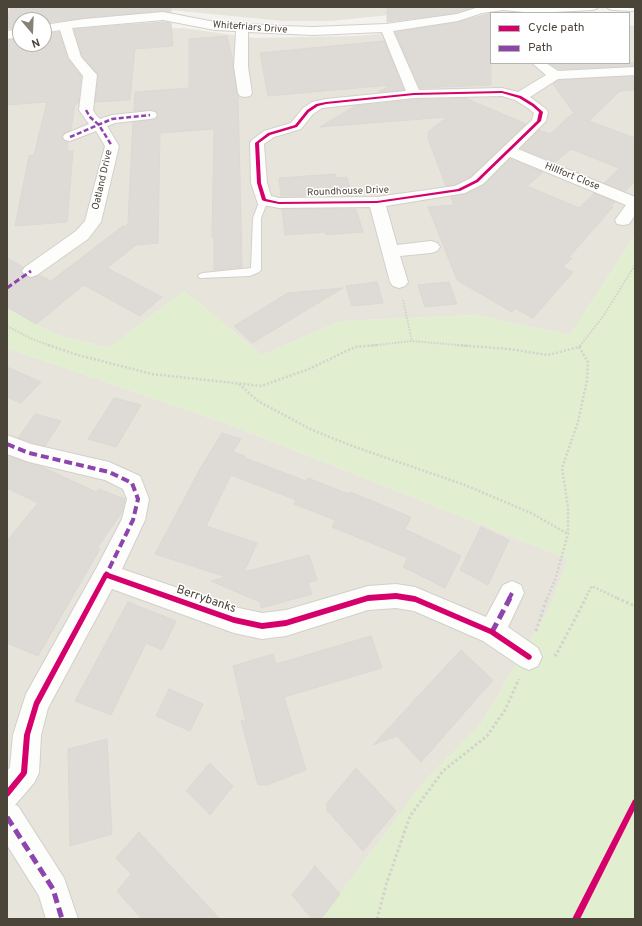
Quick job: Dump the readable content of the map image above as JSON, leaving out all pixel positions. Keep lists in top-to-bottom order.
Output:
{
  "streets": {
    "street": [
      "Whitefriars Drive",
      "Hillfort Close",
      "Oatland Drive",
      "Roundhouse Drive",
      "Berrybanks"
    ]
  },
  "crossings": [
    ["Whitefriars Drive", "Oatland Drive"],
    ["Hillfort Close", "Roundhouse Drive"]
  ],
  "legend": ["Cycle path", "Path"],
  "north": "bottom"
}
